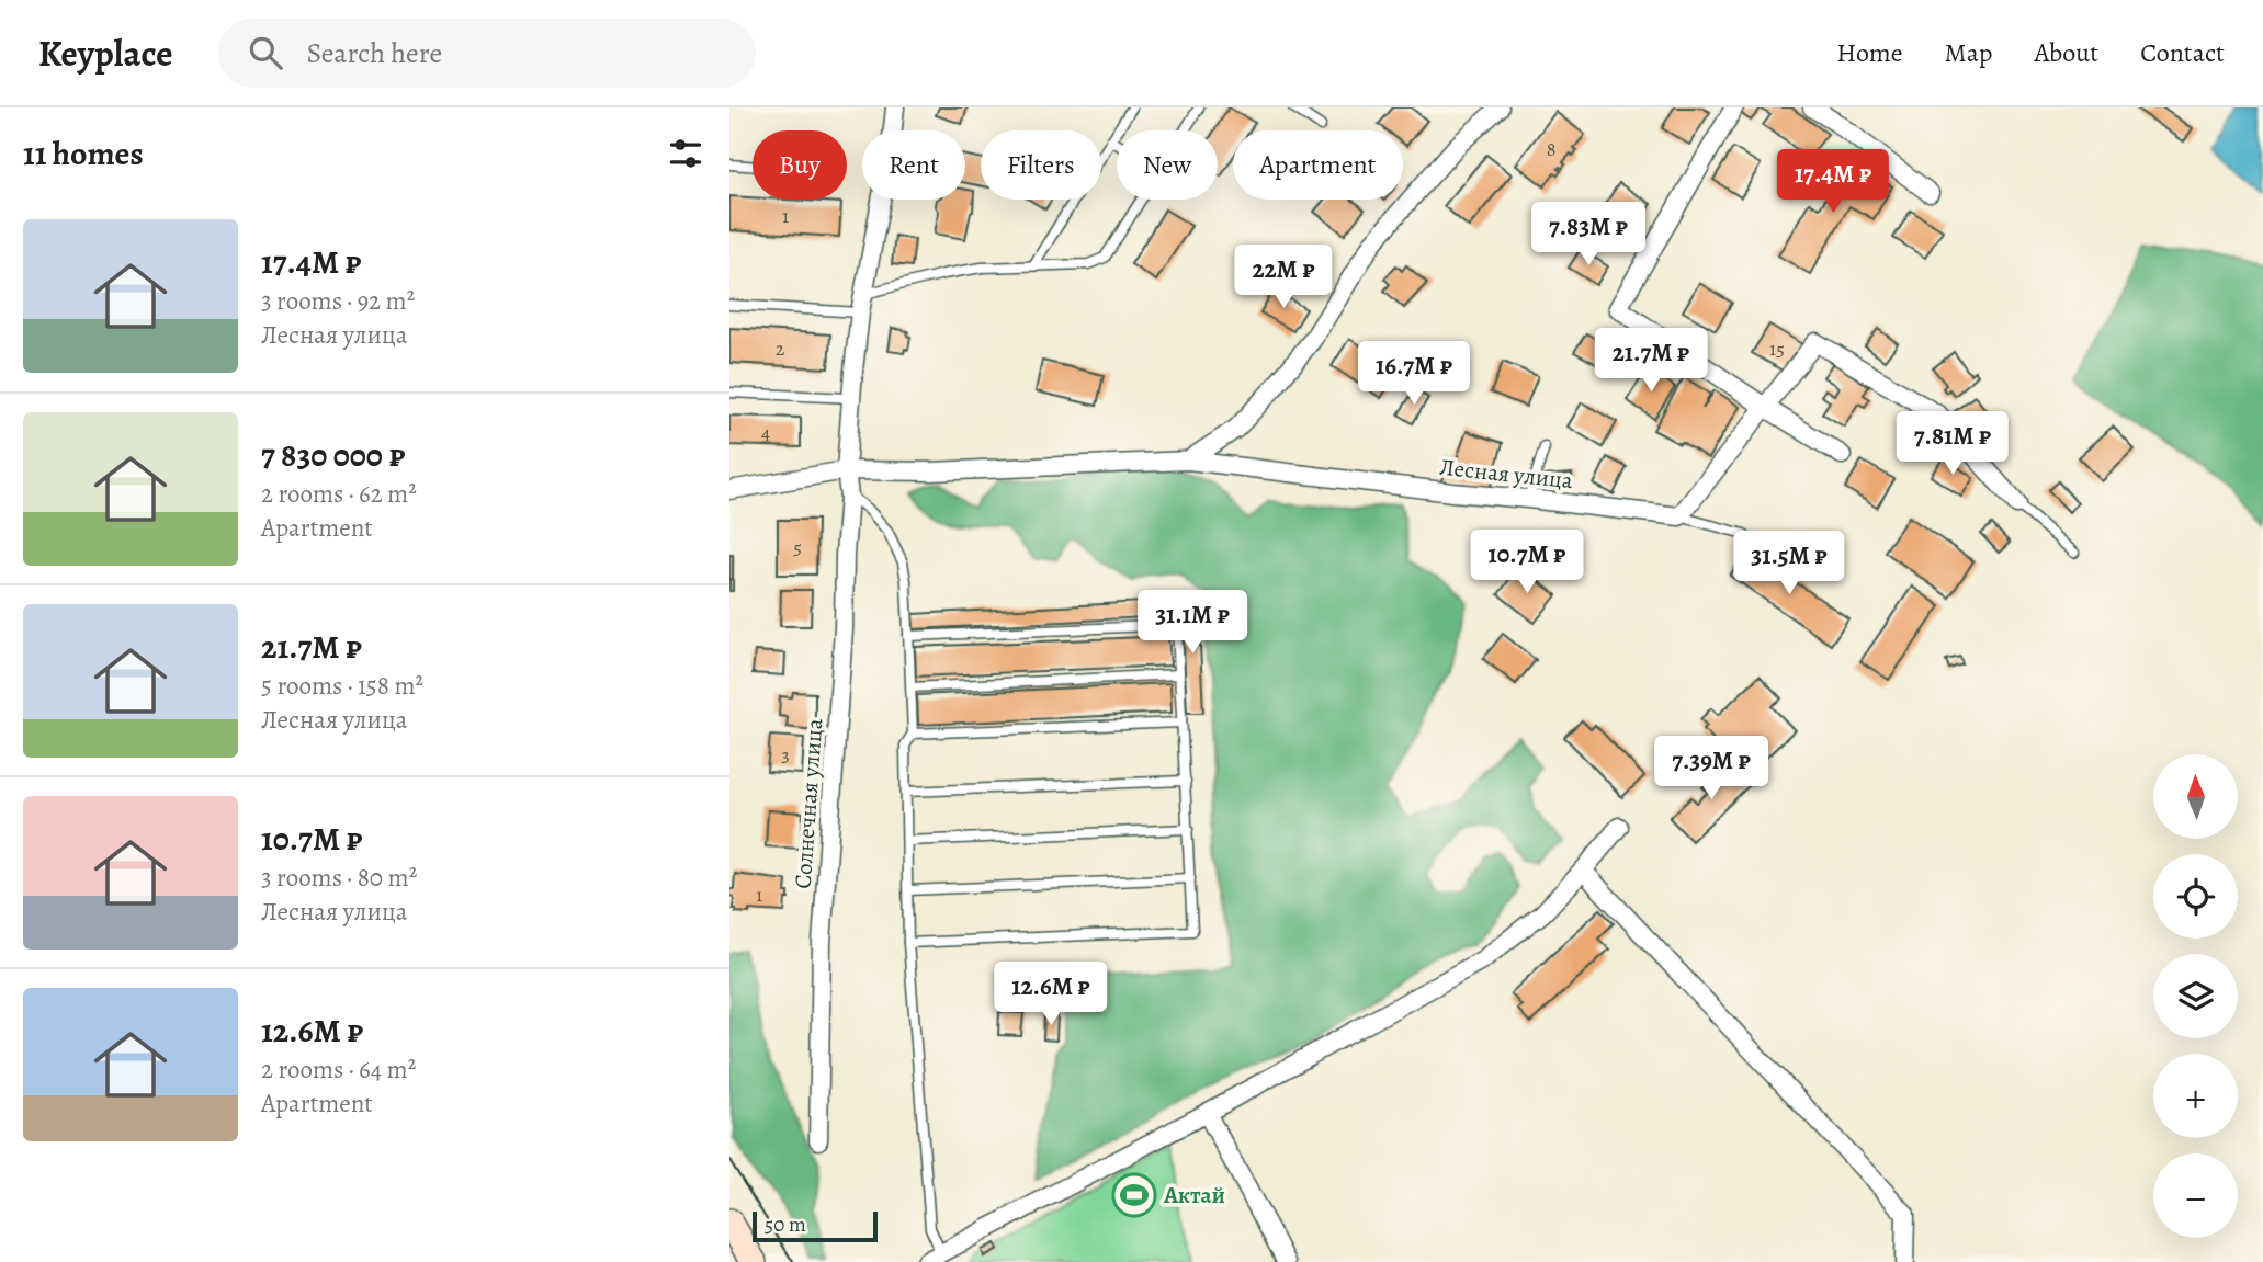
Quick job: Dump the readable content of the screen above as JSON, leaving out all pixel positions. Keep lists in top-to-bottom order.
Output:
{
  "streets": {
    "street": ["Лесная улица", "Солнечная улица"]
  },
  "crossings": [
    ["Лесная улица", "Солнечная улица"]
  ],
  "places": {
    "sports": ["Актай"]
  },
  "house_numbers": [
    "8",
    "1",
    "2",
    "15",
    "4",
    "5",
    "3",
    "1"
  ],
  "scale_bar": "50 m",
  "north": "top",
  "page": {
    "header": "Keyplace",
    "search": "Search here",
    "nav": [
      "Home",
      "Map",
      "About",
      "Contact"
    ],
    "heading": "11 homes",
    "chip": [
      "Buy",
      "Rent",
      "Filters",
      "New",
      "Apartment"
    ],
    "price": [
      "17.4M ₽",
      "7.83M ₽",
      "22M ₽",
      "21.7M ₽",
      "16.7M ₽",
      "7.81M ₽",
      "10.7M ₽",
      "31.5M ₽",
      "31.1M ₽",
      "7.39M ₽",
      "12.6M ₽"
    ],
    "list": [
      {
        "name": "17.4M ₽",
        "note": "3 rooms · 92 m² · Лесная улица"
      },
      {
        "name": "7 830 000 ₽",
        "note": "2 rooms · 62 m² · Apartment"
      },
      {
        "name": "21.7M ₽",
        "note": "5 rooms · 158 m² · Лесная улица"
      },
      {
        "name": "10.7M ₽",
        "note": "3 rooms · 80 m² · Лесная улица"
      },
      {
        "name": "12.6M ₽",
        "note": "2 rooms · 64 m² · Apartment"
      }
    ],
    "map_buttons": ["+", "−"],
    "scale": "50 m"
  }
}
